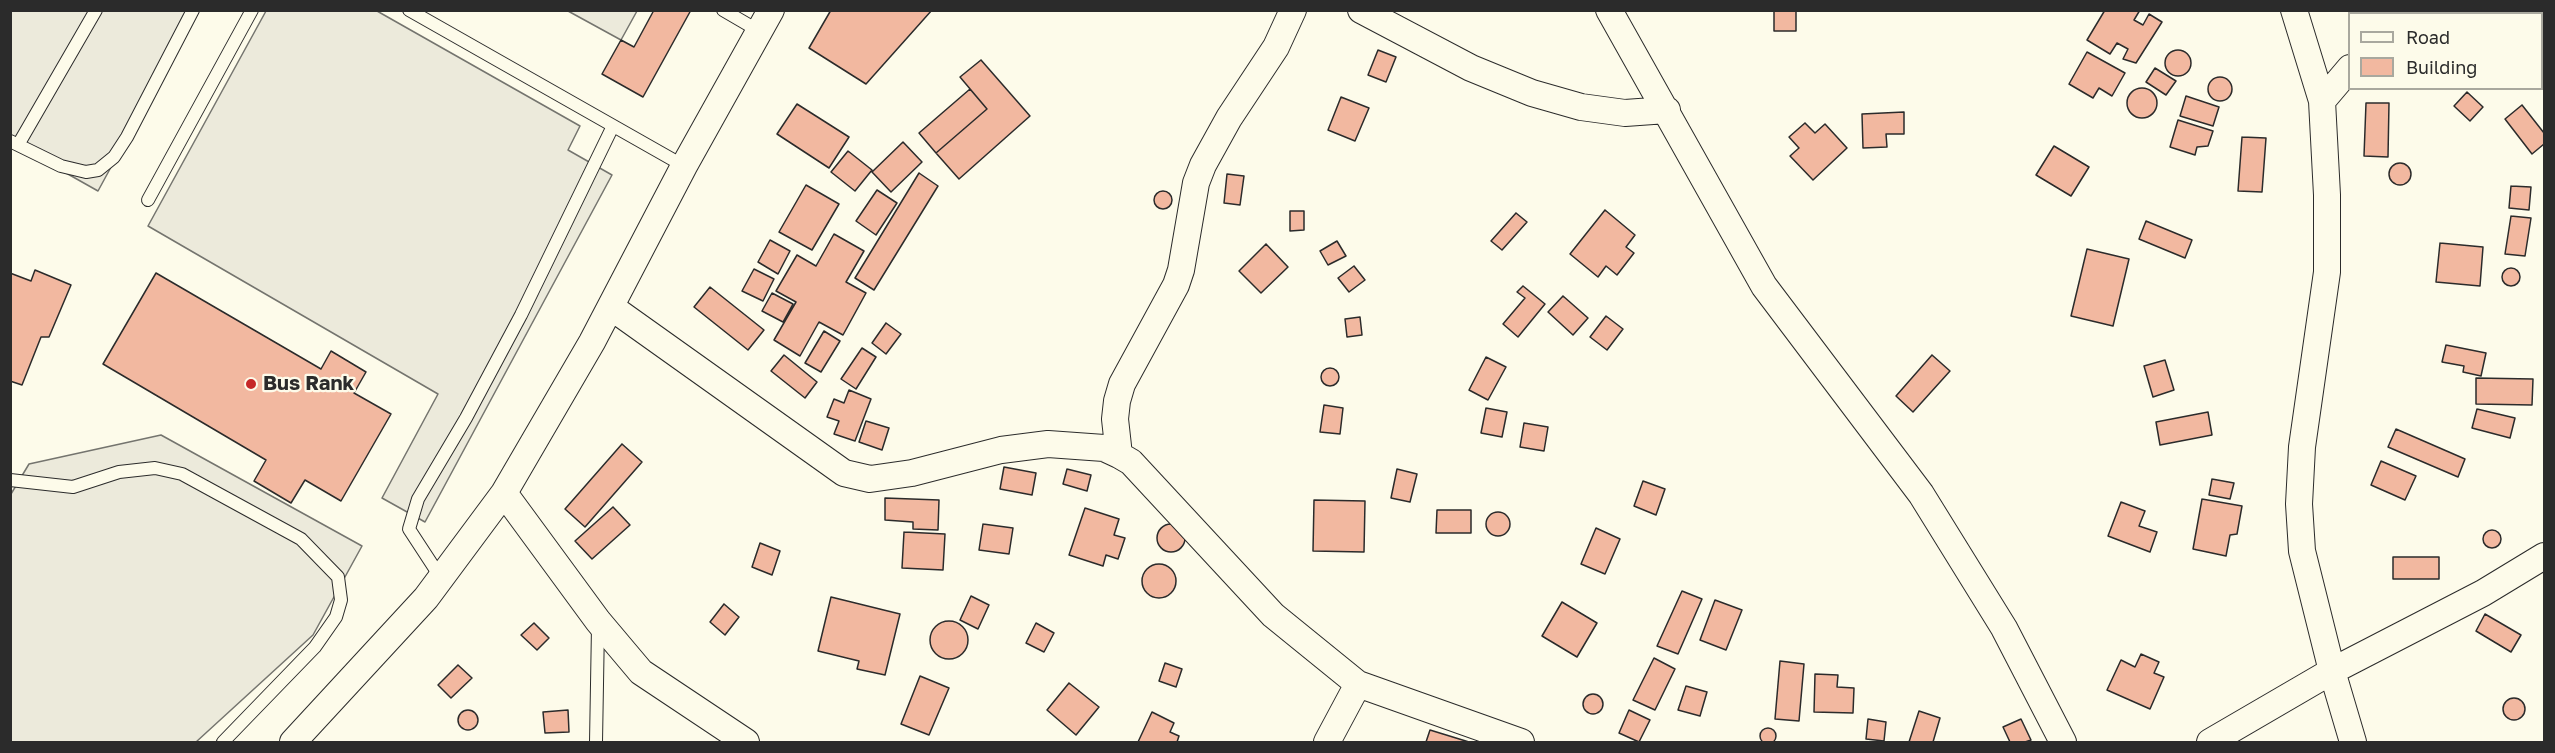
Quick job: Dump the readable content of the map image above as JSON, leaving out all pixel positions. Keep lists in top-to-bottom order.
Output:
{
  "places": ["Bus Rank"],
  "legend": ["Road", "Building"]
}
